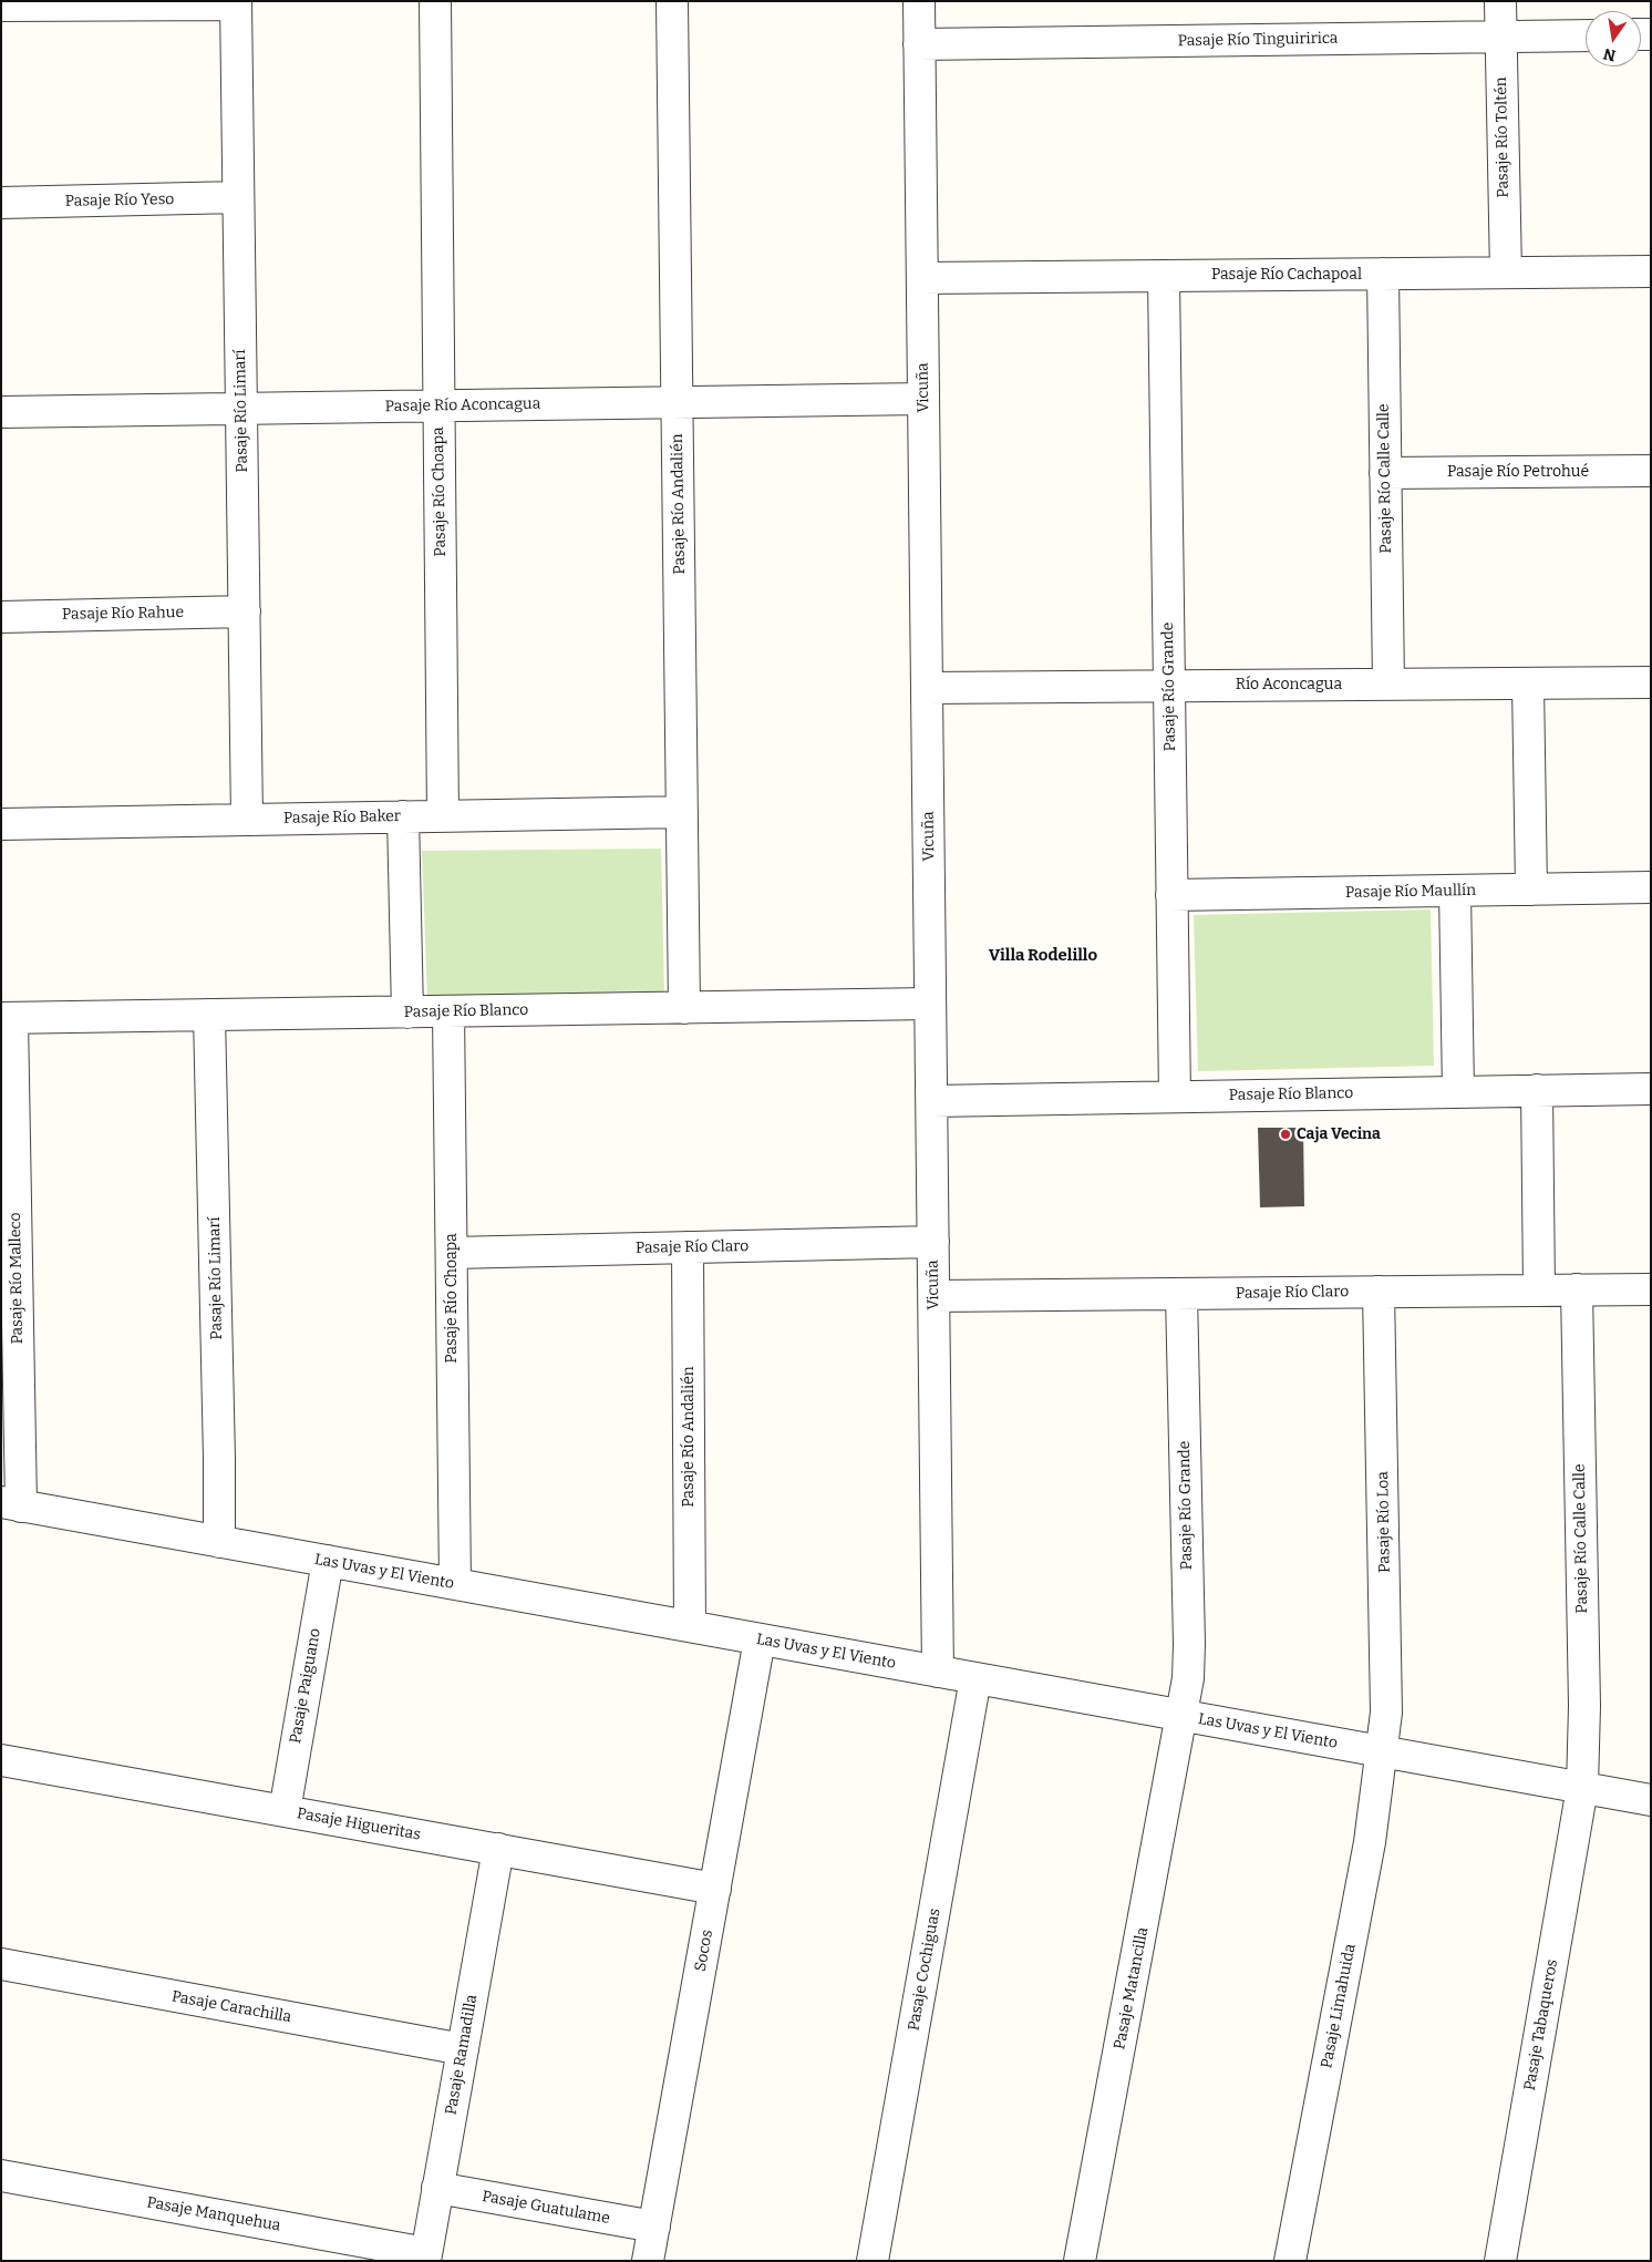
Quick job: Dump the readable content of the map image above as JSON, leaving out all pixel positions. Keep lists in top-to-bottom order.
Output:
{
  "streets": {
    "street": [
      "Pasaje Río Tinguiririca",
      "Pasaje Río Toltén",
      "Pasaje Río Yeso",
      "Pasaje Río Cachapoal",
      "Vicuña",
      "Pasaje Río Aconcagua",
      "Pasaje Río Limarí",
      "Pasaje Río Petrohué",
      "Pasaje Río Calle Calle",
      "Pasaje Río Choapa",
      "Pasaje Río Andalién",
      "Pasaje Río Rahue",
      "Río Aconcagua",
      "Pasaje Río Grande",
      "Pasaje Río Baker",
      "Pasaje Río Maullín",
      "Pasaje Río Blanco",
      "Pasaje Río Claro",
      "Pasaje Río Malleco",
      "Pasaje Río Loa",
      "Las Uvas y El Viento",
      "Pasaje Paiguano",
      "Pasaje Higueritas",
      "Socos",
      "Pasaje Cochiguas",
      "Pasaje Matancilla",
      "Pasaje Limahuida",
      "Pasaje Carachilla",
      "Pasaje Tabaqueros",
      "Pasaje Ramadilla",
      "Pasaje Guatulame",
      "Pasaje Manquehua"
    ]
  },
  "crossings": [
    ["Pasaje Río Tinguiririca", "Pasaje Río Toltén"],
    ["Pasaje Río Tinguiririca", "Vicuña"],
    ["Pasaje Río Toltén", "Pasaje Río Cachapoal"],
    ["Pasaje Río Yeso", "Pasaje Río Limarí"],
    ["Pasaje Río Cachapoal", "Vicuña"],
    ["Pasaje Río Cachapoal", "Pasaje Río Calle Calle"],
    ["Pasaje Río Cachapoal", "Pasaje Río Grande"],
    ["Vicuña", "Pasaje Río Aconcagua"],
    ["Vicuña", "Río Aconcagua"],
    ["Vicuña", "Pasaje Río Blanco"],
    ["Vicuña", "Pasaje Río Claro"],
    ["Vicuña", "Las Uvas y El Viento"],
    ["Pasaje Río Aconcagua", "Pasaje Río Limarí"],
    ["Pasaje Río Aconcagua", "Pasaje Río Choapa"],
    ["Pasaje Río Aconcagua", "Pasaje Río Andalién"],
    ["Pasaje Río Limarí", "Pasaje Río Rahue"],
    ["Pasaje Río Limarí", "Pasaje Río Baker"],
    ["Pasaje Río Limarí", "Pasaje Río Blanco"],
    ["Pasaje Río Limarí", "Las Uvas y El Viento"],
    ["Pasaje Río Petrohué", "Pasaje Río Calle Calle"],
    ["Pasaje Río Calle Calle", "Río Aconcagua"],
    ["Pasaje Río Calle Calle", "Pasaje Río Claro"],
    ["Pasaje Río Calle Calle", "Las Uvas y El Viento"],
    ["Pasaje Río Calle Calle", "Pasaje Tabaqueros"],
    ["Pasaje Río Choapa", "Pasaje Río Baker"],
    ["Pasaje Río Choapa", "Pasaje Río Blanco"],
    ["Pasaje Río Choapa", "Pasaje Río Claro"],
    ["Pasaje Río Choapa", "Las Uvas y El Viento"],
    ["Pasaje Río Andalién", "Pasaje Río Baker"],
    ["Pasaje Río Andalién", "Pasaje Río Blanco"],
    ["Pasaje Río Andalién", "Pasaje Río Claro"],
    ["Pasaje Río Andalién", "Las Uvas y El Viento"],
    ["Río Aconcagua", "Pasaje Río Grande"],
    ["Pasaje Río Grande", "Pasaje Río Maullín"],
    ["Pasaje Río Grande", "Pasaje Río Blanco"],
    ["Pasaje Río Grande", "Pasaje Río Claro"],
    ["Pasaje Río Grande", "Las Uvas y El Viento"],
    ["Pasaje Río Grande", "Pasaje Matancilla"],
    ["Pasaje Río Blanco", "Pasaje Río Malleco"],
    ["Pasaje Río Claro", "Pasaje Río Loa"],
    ["Pasaje Río Malleco", "Las Uvas y El Viento"],
    ["Pasaje Río Loa", "Las Uvas y El Viento"],
    ["Pasaje Río Loa", "Pasaje Limahuida"],
    ["Las Uvas y El Viento", "Pasaje Paiguano"],
    ["Las Uvas y El Viento", "Socos"],
    ["Las Uvas y El Viento", "Pasaje Cochiguas"],
    ["Las Uvas y El Viento", "Pasaje Matancilla"],
    ["Las Uvas y El Viento", "Pasaje Limahuida"],
    ["Las Uvas y El Viento", "Pasaje Tabaqueros"],
    ["Pasaje Paiguano", "Pasaje Higueritas"],
    ["Pasaje Higueritas", "Socos"],
    ["Pasaje Higueritas", "Pasaje Ramadilla"],
    ["Socos", "Pasaje Guatulame"],
    ["Pasaje Carachilla", "Pasaje Ramadilla"],
    ["Pasaje Ramadilla", "Pasaje Guatulame"],
    ["Pasaje Ramadilla", "Pasaje Manquehua"]
  ],
  "districts": ["Villa Rodelillo"],
  "places": ["Caja Vecina"],
  "north": "bottom"
}
